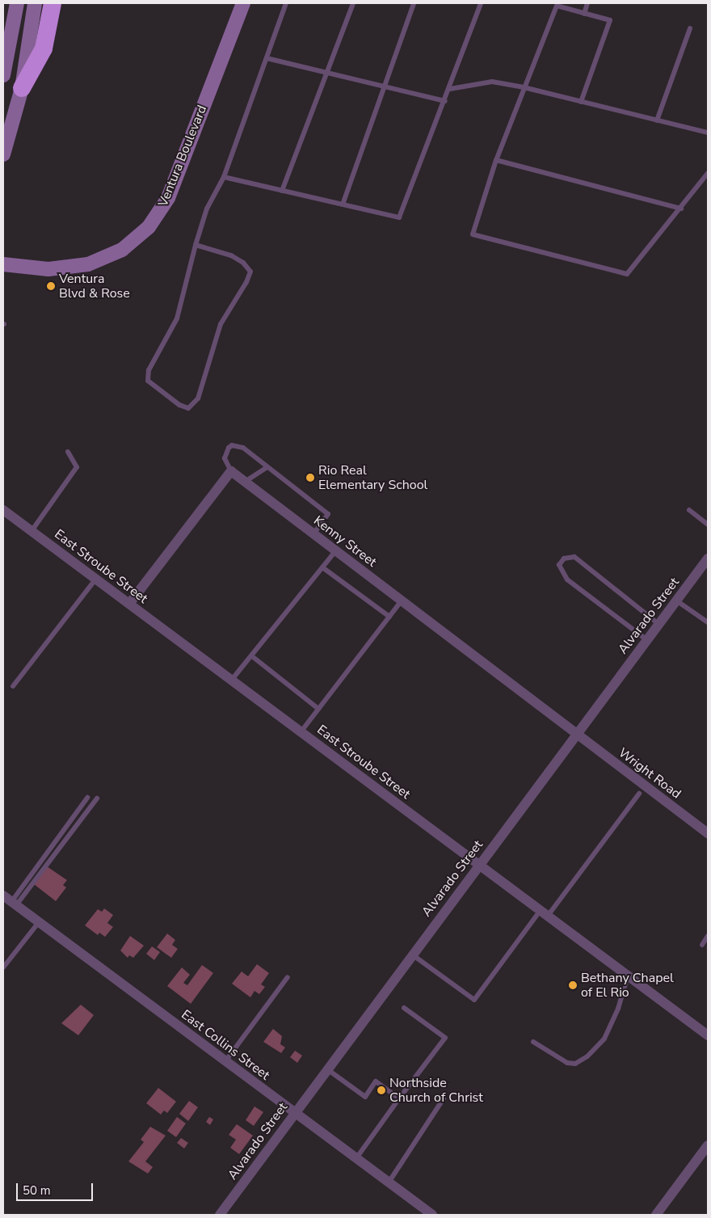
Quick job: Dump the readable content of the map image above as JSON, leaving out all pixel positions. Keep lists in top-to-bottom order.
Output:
{
  "streets": {
    "street": [
      "Ventura Boulevard",
      "Kenny Street",
      "East Stroube Street",
      "Alvarado Street",
      "Wright Road",
      "East Collins Street"
    ]
  },
  "crossings": [
    ["Kenny Street", "Alvarado Street"],
    ["Kenny Street", "Wright Road"],
    ["East Stroube Street", "Alvarado Street"],
    ["Alvarado Street", "Wright Road"],
    ["Alvarado Street", "East Collins Street"]
  ],
  "places": [
    "Ventura Blvd & Rose",
    "Rio Real Elementary School",
    "Bethany Chapel of El Rio",
    "Northside Church of Christ"
  ],
  "scale_bar": "50 m"
}
